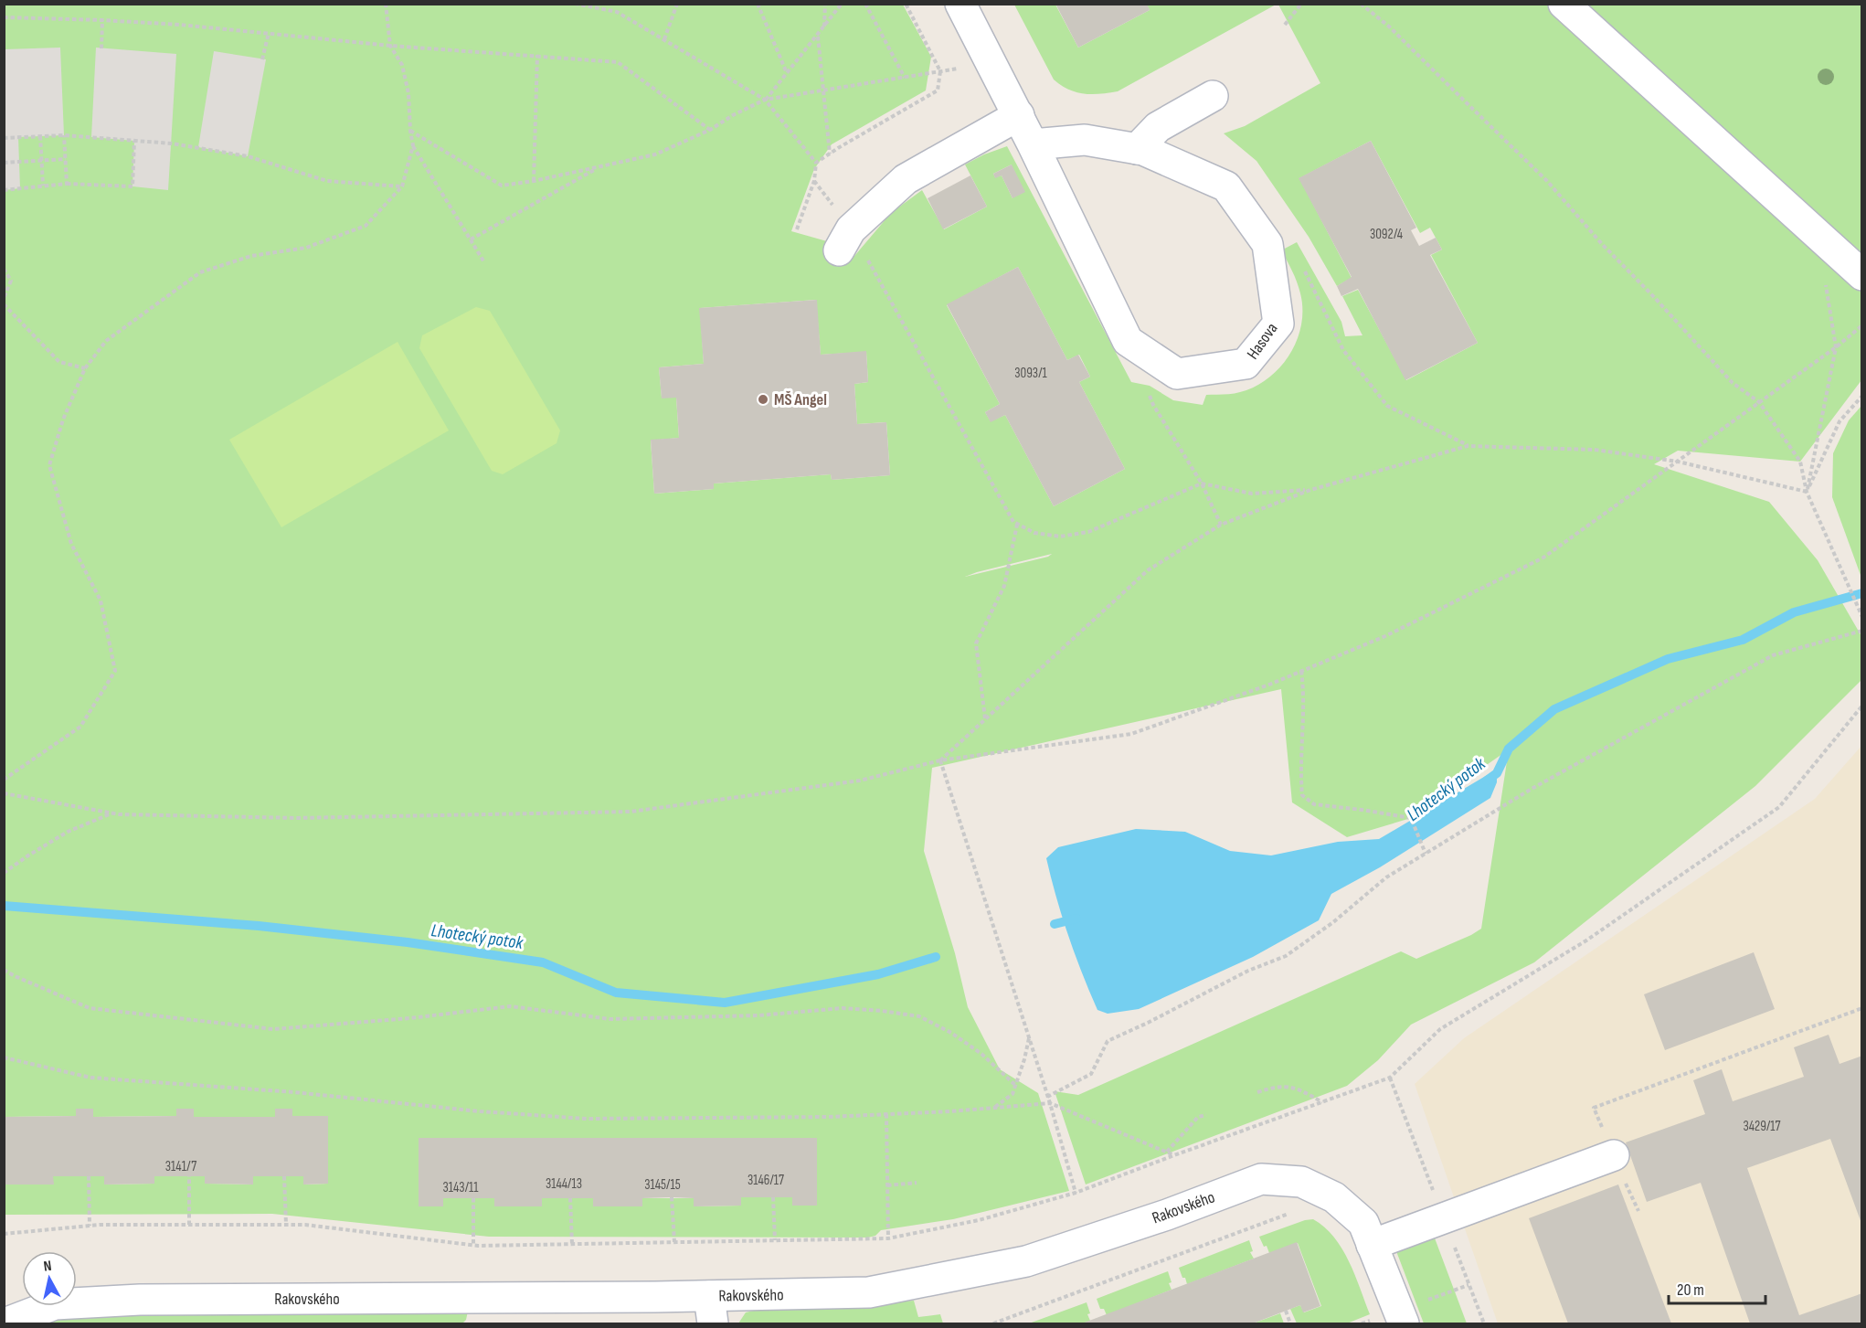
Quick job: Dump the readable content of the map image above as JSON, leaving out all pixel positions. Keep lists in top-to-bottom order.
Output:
{
  "streets": {
    "street": ["Hasova", "Rakovského"]
  },
  "water": ["Lhotecký potok"],
  "places": ["MŠ Angel"],
  "house_numbers": [
    "3092/4",
    "3093/1",
    "3429/17",
    "3141/7",
    "3146/17",
    "3144/13",
    "3145/15",
    "3143/11"
  ],
  "scale_bar": "20 m",
  "north": "top"
}
